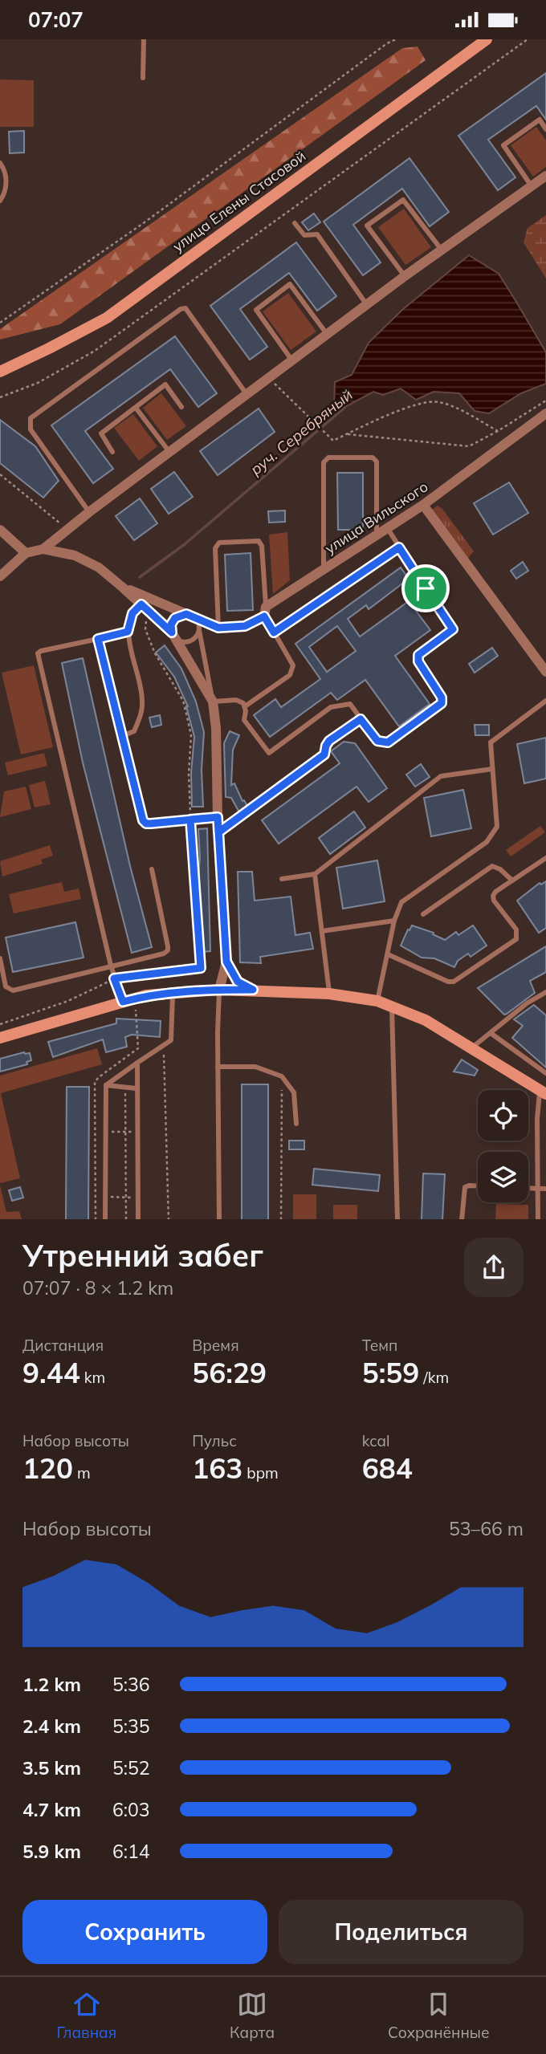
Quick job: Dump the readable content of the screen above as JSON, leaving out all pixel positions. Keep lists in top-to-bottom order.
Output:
{
  "streets": {
    "main road": ["улица Елены Стасовой"],
    "street": ["улица Вильского"]
  },
  "water": ["руч. Серебряный"],
  "page": {
    "status": "07:07",
    "heading": ["Утренний забег", "07:07 · 8 × 1.2 km"],
    "stats": [
      ["Дистанция", "9.44 km"],
      ["Время", "56:29"],
      ["Темп", "5:59 /km"],
      ["Набор высоты", "120 m"],
      ["Пульс", "163 bpm"],
      ["kcal", "684"]
    ],
    "chart": ["Набор высоты", "53–66 m"],
    "list": [
      {
        "name": "1.2 km",
        "note": "5:36"
      },
      {
        "name": "2.4 km",
        "note": "5:35"
      },
      {
        "name": "3.5 km",
        "note": "5:52"
      },
      {
        "name": "4.7 km",
        "note": "6:03"
      },
      {
        "name": "5.9 km",
        "note": "6:14"
      }
    ],
    "buttons": ["Сохранить", "Поделиться"],
    "tabs": ["Главная", "Карта", "Сохранённые"]
  }
}
